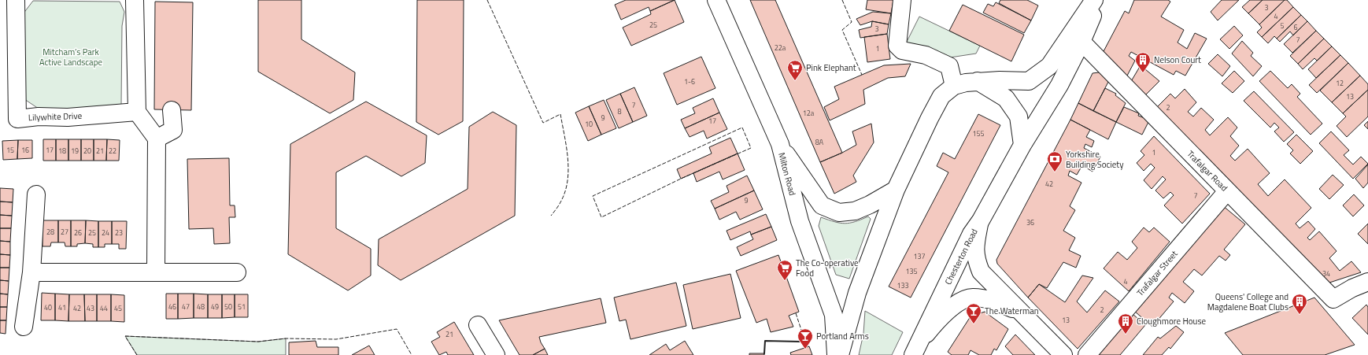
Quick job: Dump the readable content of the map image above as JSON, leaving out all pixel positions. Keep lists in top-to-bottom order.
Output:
{
  "streets": {
    "street": [
      "Lilywhite Drive",
      "Trafalgar Road",
      "Milton Road",
      "Chesterton Road",
      "Trafalgar Street"
    ]
  },
  "crossings": [
    ["Trafalgar Road", "Chesterton Road"],
    ["Trafalgar Road", "Trafalgar Street"]
  ],
  "parks": ["Mitcham’s Park Active Landscape"],
  "places": {
    "building": ["Nelson Court", "Queens' College and Magdalene Boat Clubs", "Cloughmore House"],
    "supermarket": ["Pink Elephant", "The Co-operative Food"],
    "bank": ["Yorkshire Building Society"],
    "bar": ["The Waterman", "Portland Arms"]
  },
  "house_numbers": [
    "3",
    "4",
    "25",
    "5",
    "6",
    "3",
    "7",
    "22a",
    "1",
    "1-6",
    "12",
    "13",
    "7",
    "2",
    "8",
    "12a",
    "9",
    "17",
    "10",
    "155",
    "8A",
    "15",
    "16",
    "17",
    "18",
    "19",
    "20",
    "21",
    "22",
    "1",
    "42",
    "7",
    "9",
    "36",
    "28",
    "27",
    "26",
    "25",
    "24",
    "23",
    "137",
    "135",
    "34",
    "4",
    "133",
    "46",
    "47",
    "48",
    "49",
    "50",
    "51",
    "40",
    "41",
    "42",
    "43",
    "44",
    "45",
    "2",
    "13",
    "21"
  ]
}
